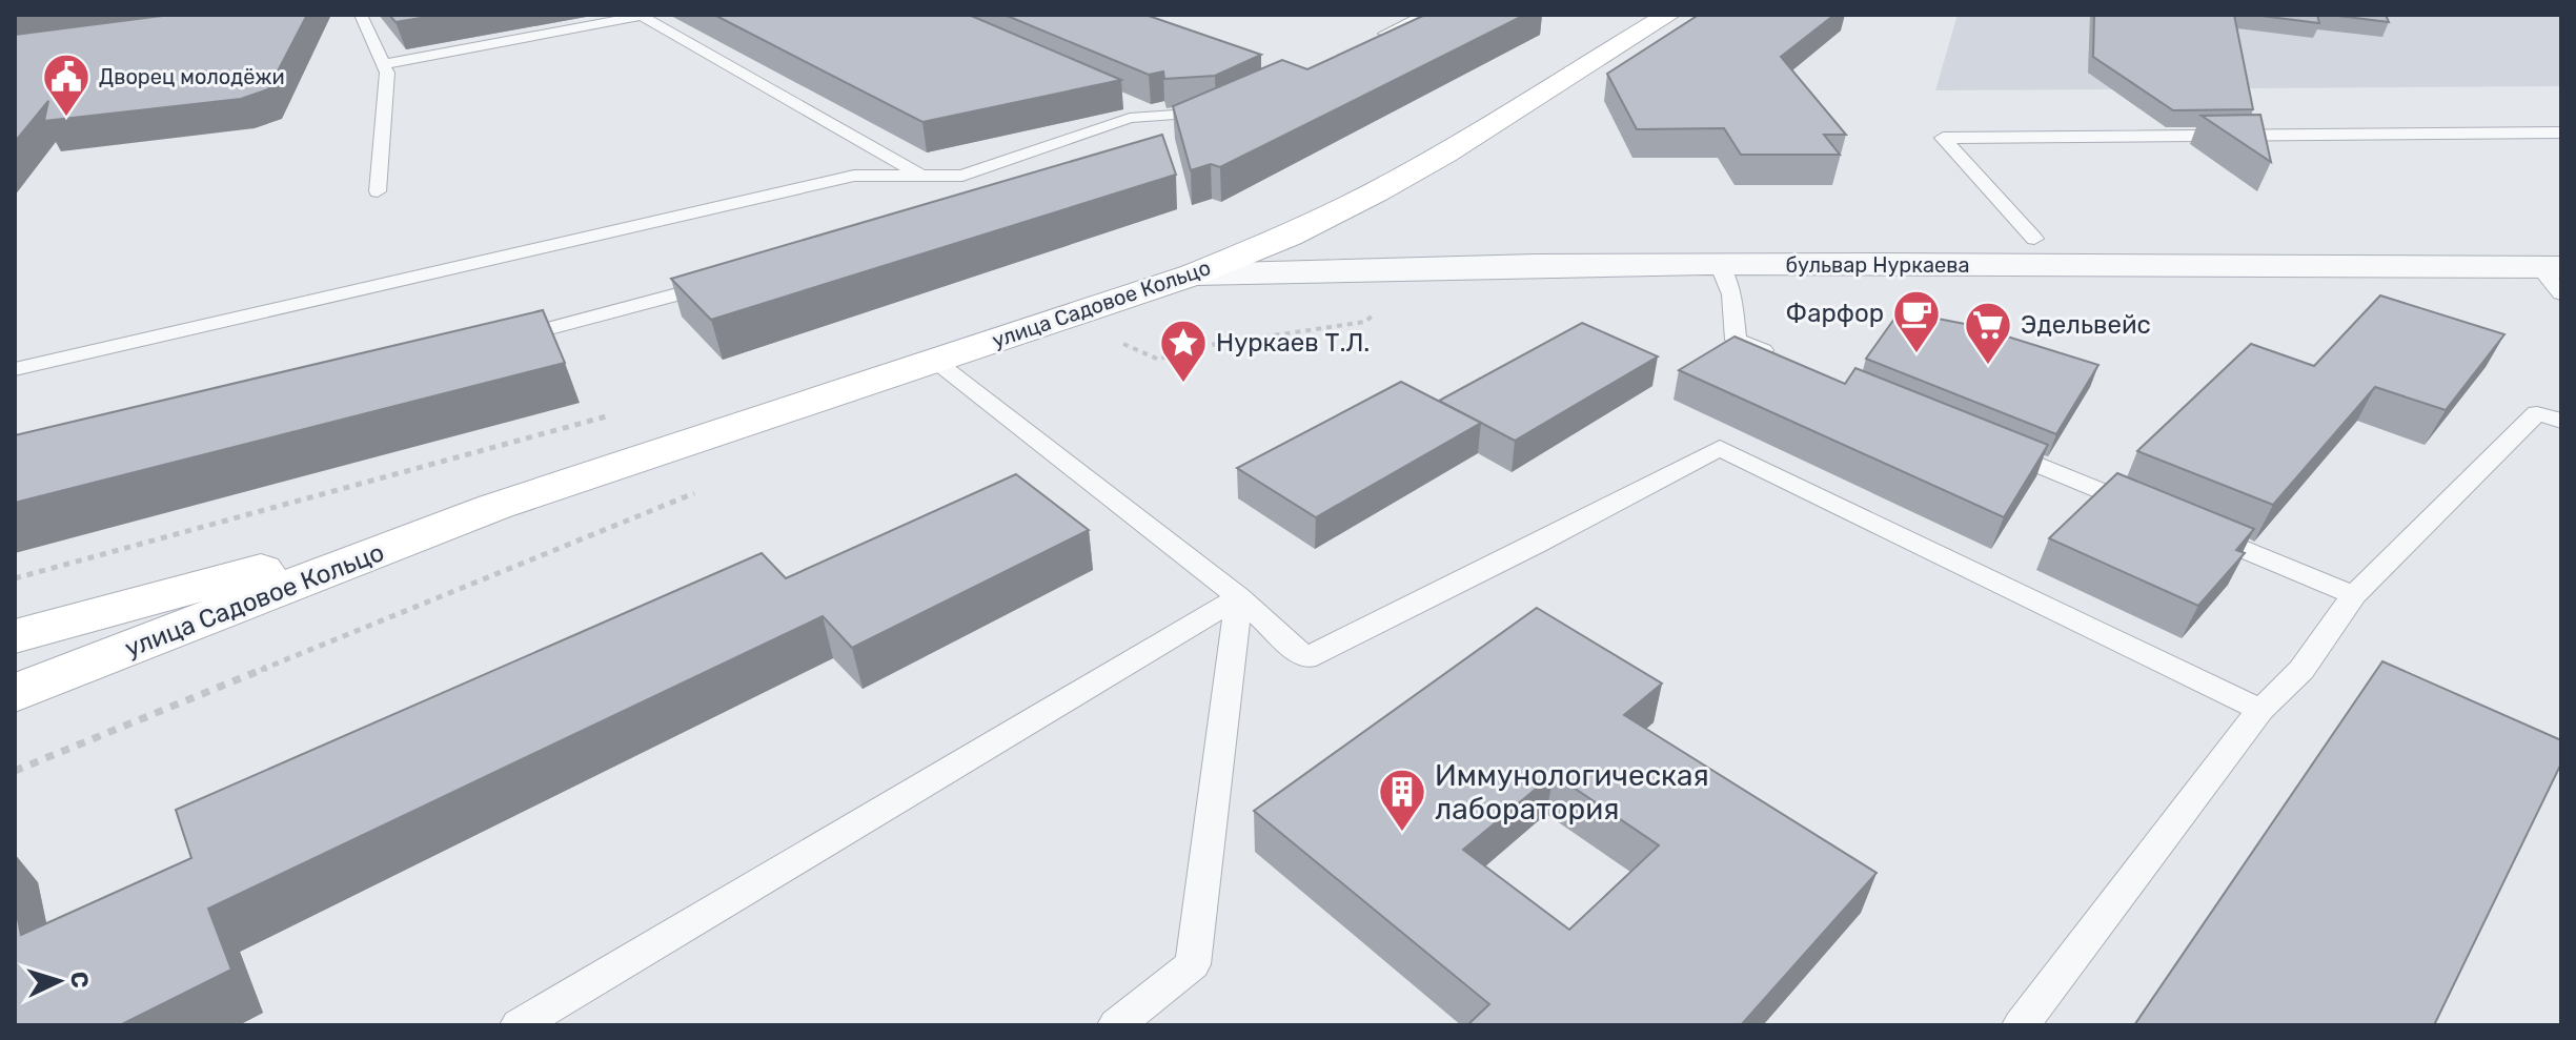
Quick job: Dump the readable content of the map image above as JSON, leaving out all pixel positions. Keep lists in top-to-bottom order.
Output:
{
  "streets": {
    "main road": ["улица Садовое Кольцо"],
    "street": ["бульвар Нуркаева"]
  },
  "crossings": [
    ["бульвар Нуркаева", "улица Садовое Кольцо"]
  ],
  "places": {
    "public building": ["Дворец молодёжи"],
    "cafe": ["Фарфор"],
    "supermarket": ["Эдельвейс"],
    "place": ["Нуркаев Т.Л."],
    "building": ["Иммунологическая лаборатория"]
  },
  "north": "right"
}
